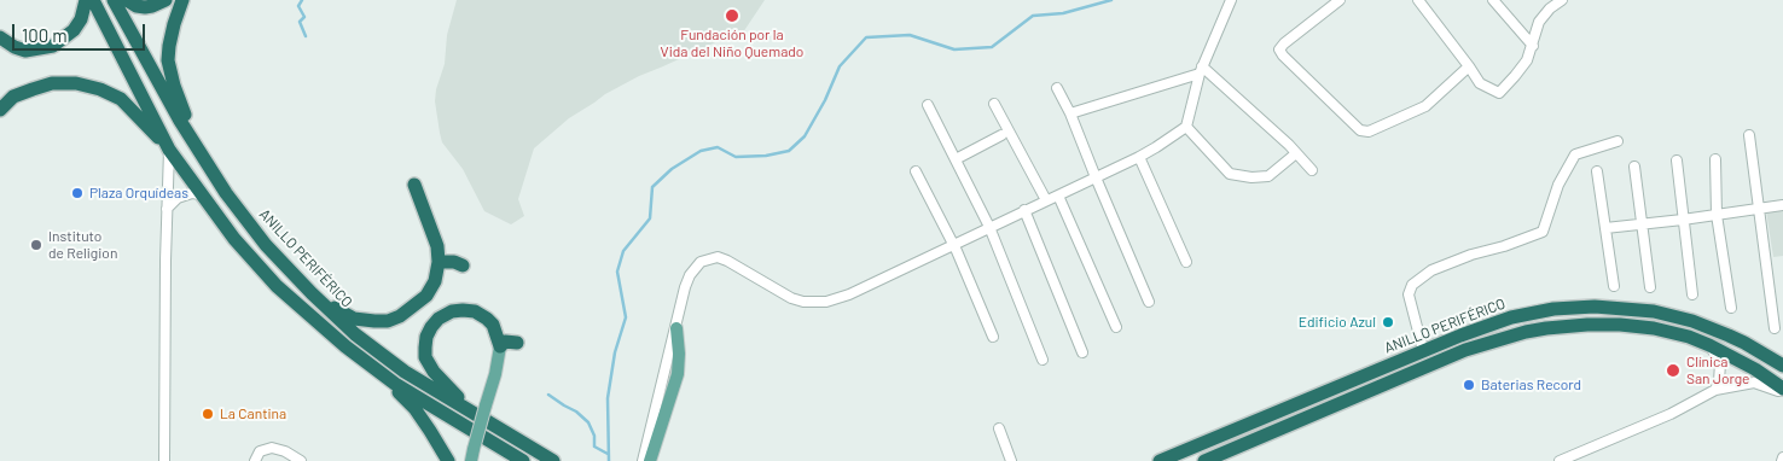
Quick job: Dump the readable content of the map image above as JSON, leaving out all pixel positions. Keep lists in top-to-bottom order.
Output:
{
  "streets": {
    "highway": ["ANILLO PERIFÉRICO"]
  },
  "places": [
    "Fundación por la Vida del Niño Quemado",
    "Plaza Orquídeas",
    "Instituto de Religion",
    "Edificio Azul",
    "Clínica San Jorge",
    "Baterias Record",
    "La Cantina"
  ],
  "scale_bar": "100 m"
}
